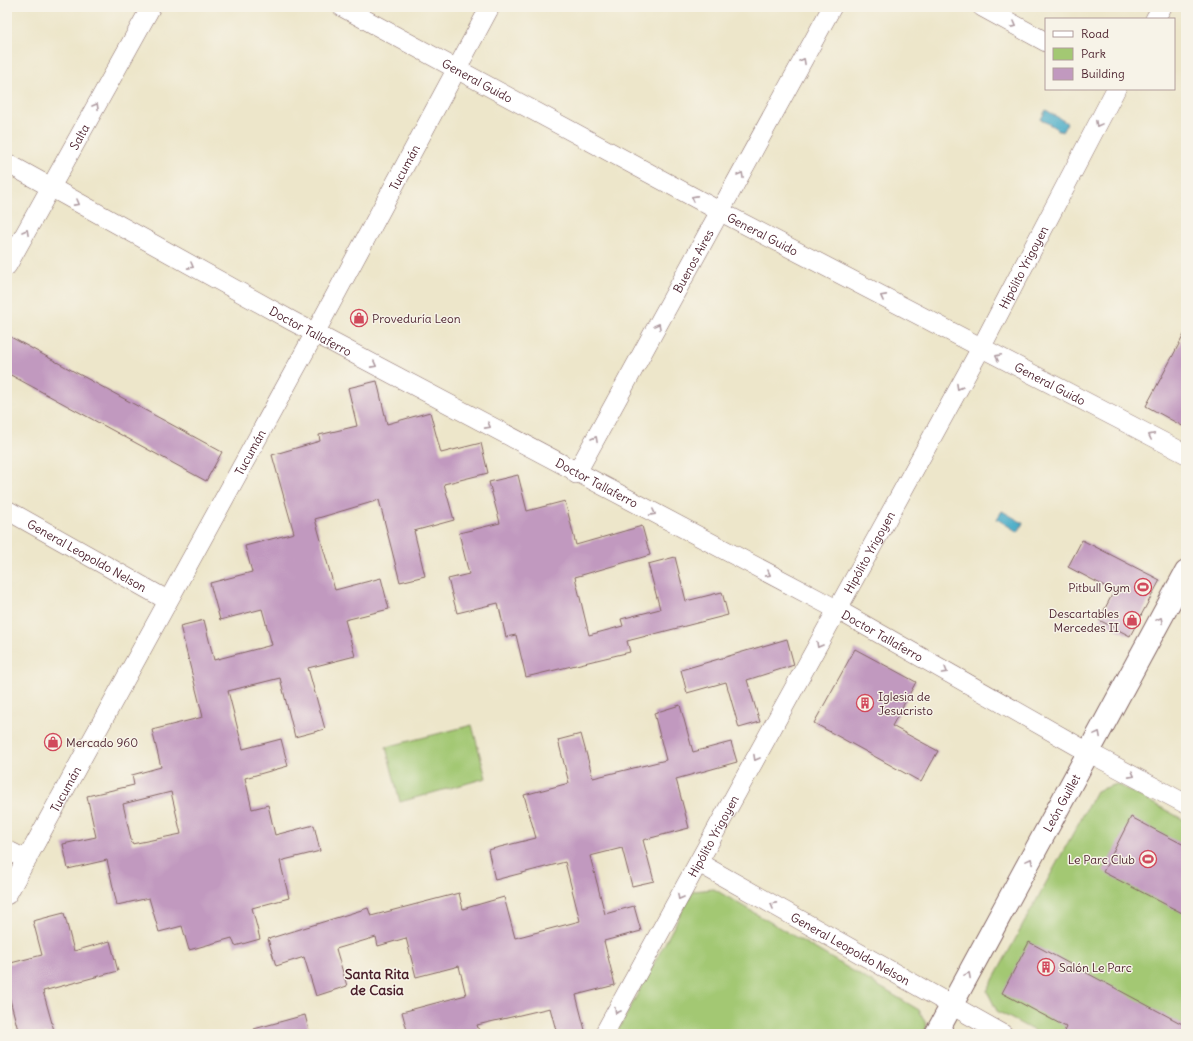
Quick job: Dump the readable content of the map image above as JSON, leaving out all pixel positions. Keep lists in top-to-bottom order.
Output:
{
  "streets": {
    "street": [
      "General Guido",
      "Salta",
      "Tucumán",
      "Buenos Aires",
      "Hipólito Yrigoyen",
      "Doctor Tallaferro",
      "General Leopoldo Nelson",
      "León Guillet"
    ]
  },
  "crossings": [
    ["General Guido", "Tucumán"],
    ["General Guido", "Buenos Aires"],
    ["General Guido", "Hipólito Yrigoyen"],
    ["Salta", "Doctor Tallaferro"],
    ["Tucumán", "Doctor Tallaferro"],
    ["Tucumán", "General Leopoldo Nelson"],
    ["Buenos Aires", "Doctor Tallaferro"],
    ["Hipólito Yrigoyen", "Doctor Tallaferro"],
    ["Hipólito Yrigoyen", "General Leopoldo Nelson"],
    ["Doctor Tallaferro", "León Guillet"],
    ["General Leopoldo Nelson", "León Guillet"]
  ],
  "one_way": [
    "General Guido",
    "Salta",
    "Buenos Aires",
    "Hipólito Yrigoyen",
    "Doctor Tallaferro",
    "General Leopoldo Nelson",
    "León Guillet"
  ],
  "districts": ["Santa Rita de Casia"],
  "places": {
    "shop": ["Proveduría Leon", "Descartables Mercedes II", "Mercado 960"],
    "sports": ["Pitbull Gym", "Le Parc Club"],
    "building": ["Iglesia de Jesucristo", "Salón Le Parc"]
  },
  "legend": ["Road", "Park", "Building"]
}
